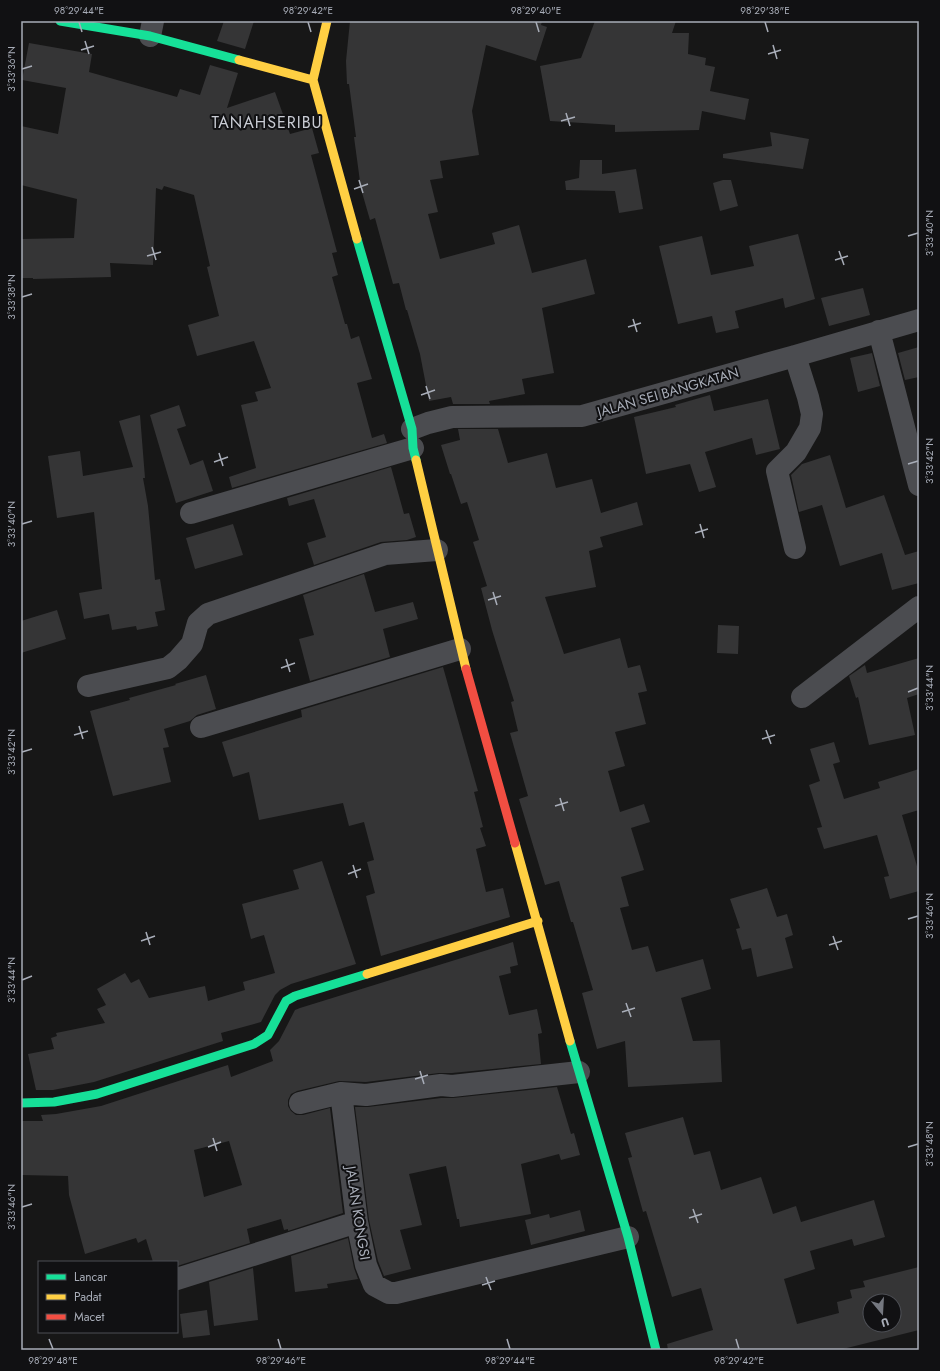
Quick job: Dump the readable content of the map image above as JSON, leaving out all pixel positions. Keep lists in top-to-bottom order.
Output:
{
  "streets": {
    "street": ["JALAN SEI BANGKATAN", "JALAN KONGSI"]
  },
  "districts": ["TANAHSERIBU"],
  "legend": ["Lancar", "Padat", "Macet"],
  "north": "bottom",
  "coordinates": [
    "98°29'44\"E",
    "98°29'42\"E",
    "98°29'40\"E",
    "98°29'38\"E",
    "3°33'36\"N",
    "3°33'40\"N",
    "3°33'38\"N",
    "3°33'42\"N",
    "3°33'44\"N",
    "3°33'46\"N",
    "3°33'48\"N",
    "98°29'48\"E",
    "98°29'46\"E"
  ]
}
